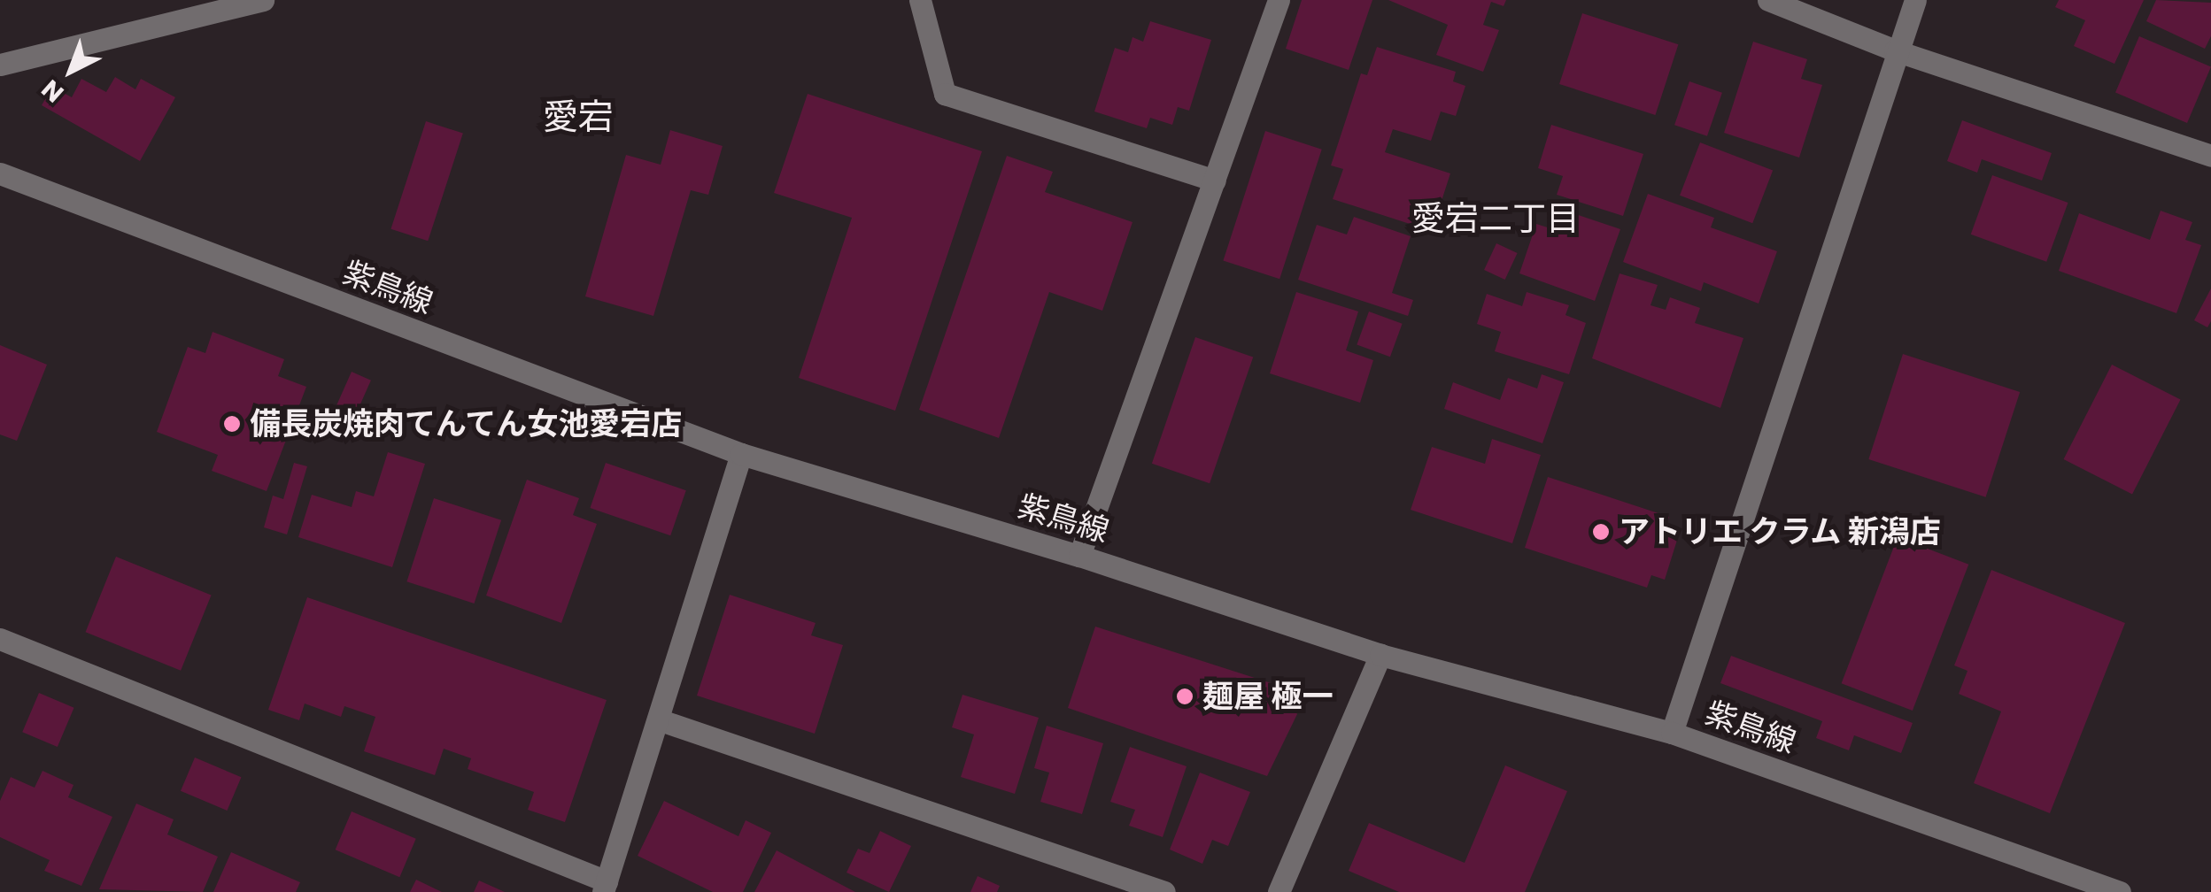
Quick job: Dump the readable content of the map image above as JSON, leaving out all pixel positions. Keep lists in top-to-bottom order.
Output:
{
  "streets": {
    "street": ["紫鳥線"]
  },
  "districts": ["愛宕", "愛宕二丁目"],
  "places": ["備長炭焼肉てんてん女池愛宕店", "アトリエ クラム 新潟店", "麺屋 極一"],
  "north": "bottom left"
}
